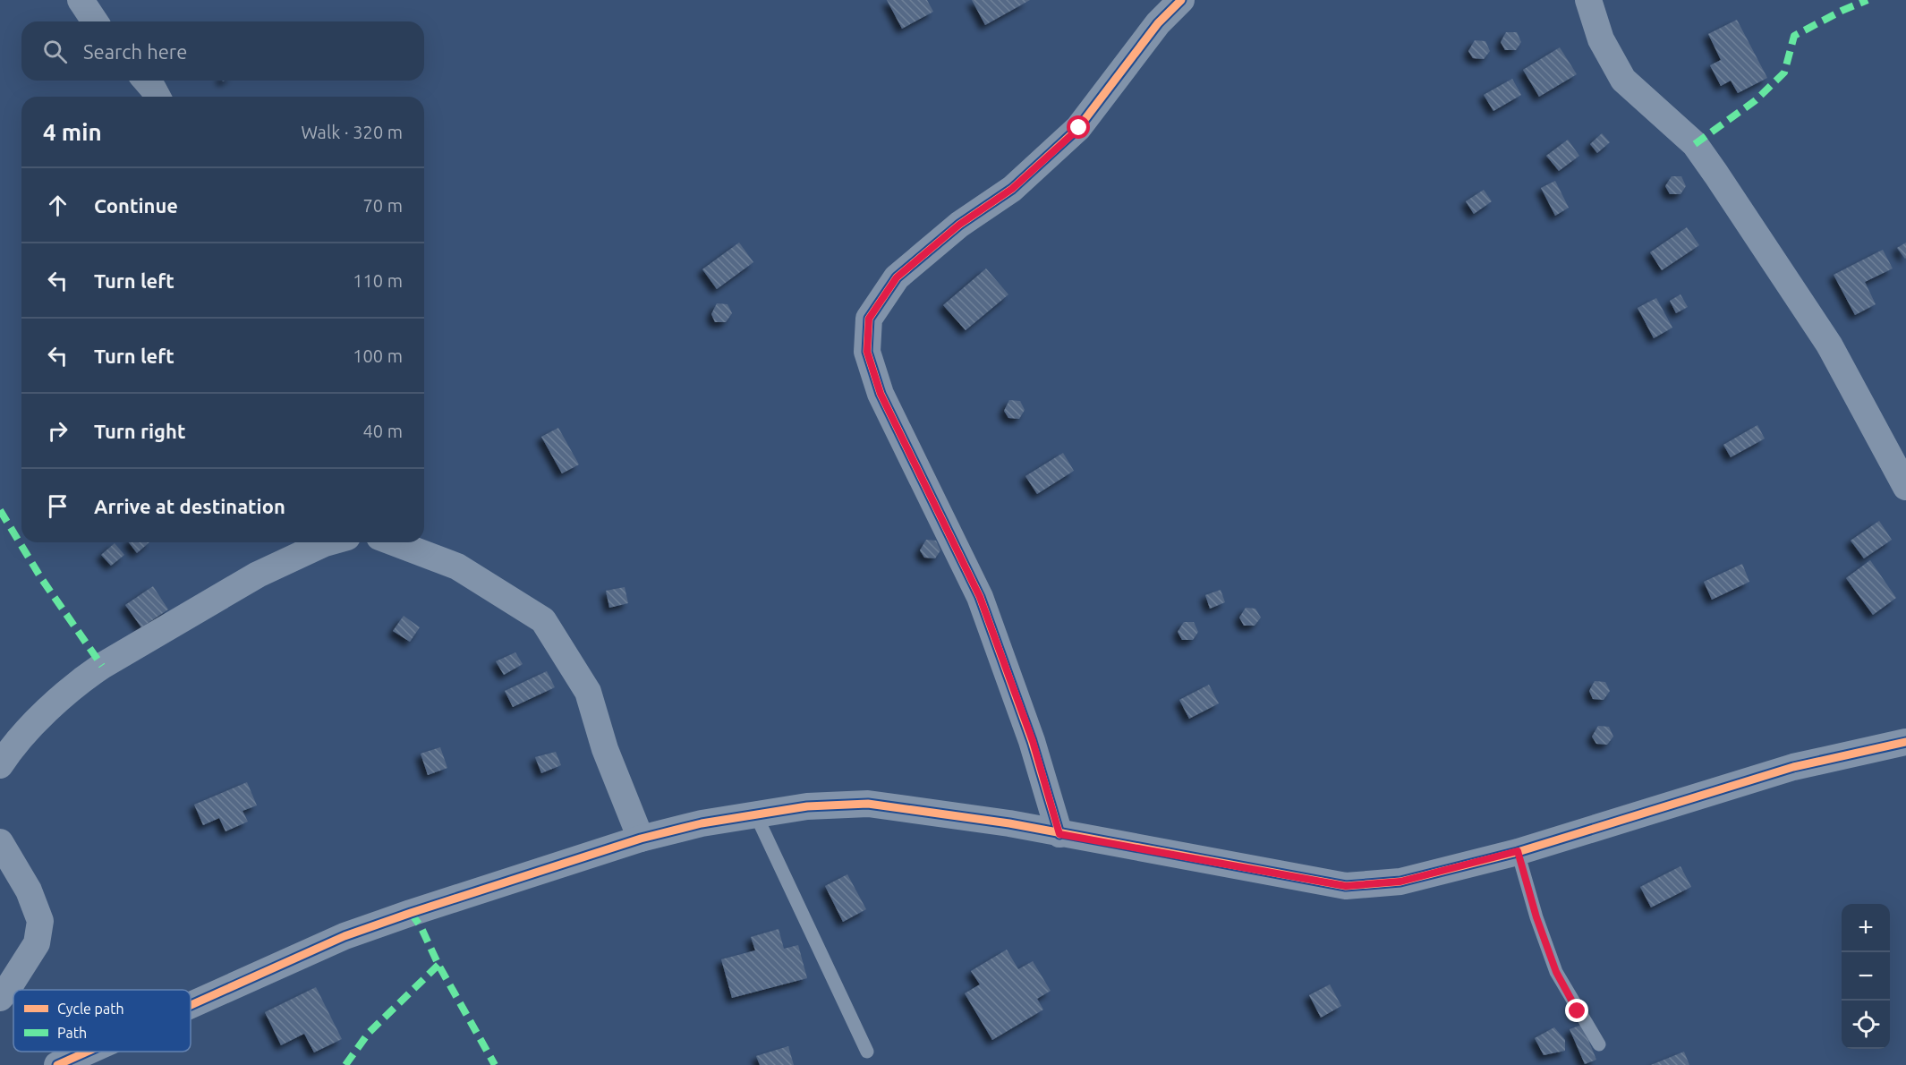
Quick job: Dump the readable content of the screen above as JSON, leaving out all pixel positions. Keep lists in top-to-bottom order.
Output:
{
  "legend": ["Cycle path", "Path"],
  "page": {
    "search": "Search here",
    "heading": ["4 min", "Walk · 320 m"],
    "list": [
      ["Continue", "70 m"],
      ["Turn left", "110 m"],
      ["Turn left", "100 m"],
      ["Turn right", "40 m"],
      "Arrive at destination"
    ],
    "map_buttons": ["+", "−"]
  }
}
